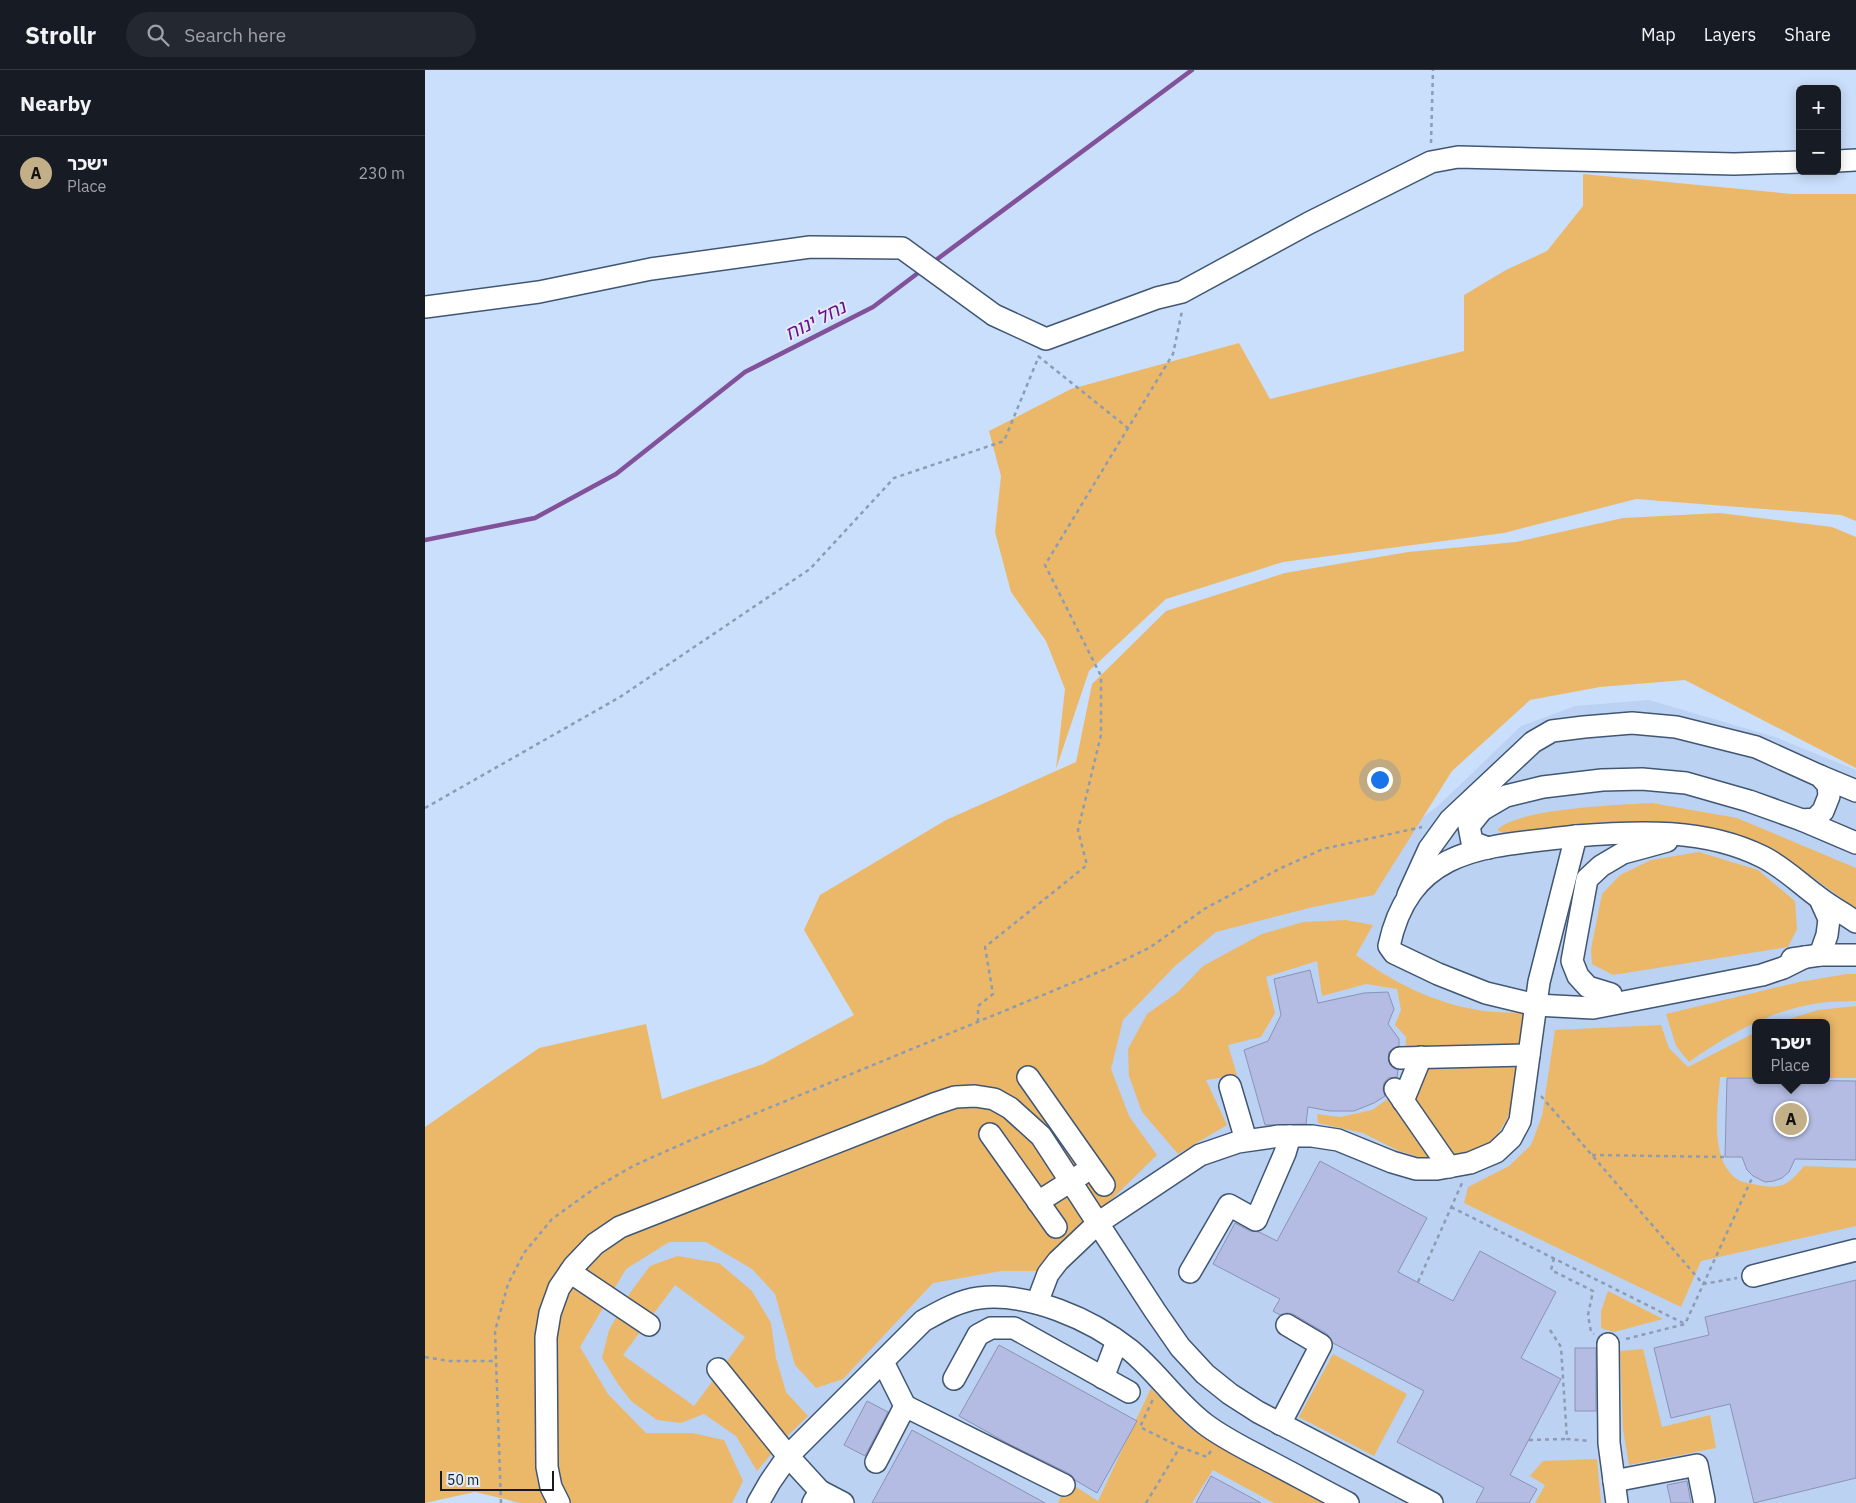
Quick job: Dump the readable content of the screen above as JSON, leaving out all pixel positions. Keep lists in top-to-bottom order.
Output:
{
  "water": ["נחל ינוח"],
  "scale_bar": "50 m",
  "page": {
    "header": "Strollr",
    "search": "Search here",
    "nav": ["Map", "Layers", "Share"],
    "heading": "Nearby",
    "map_buttons": ["+", "−"],
    "list": [
      {
        "mark": "A",
        "name": "ישכר",
        "note": "Place",
        "value": "230 m"
      }
    ],
    "popup": ["ישכר", "Place"],
    "pins": "A",
    "scale": "50 m"
  }
}
